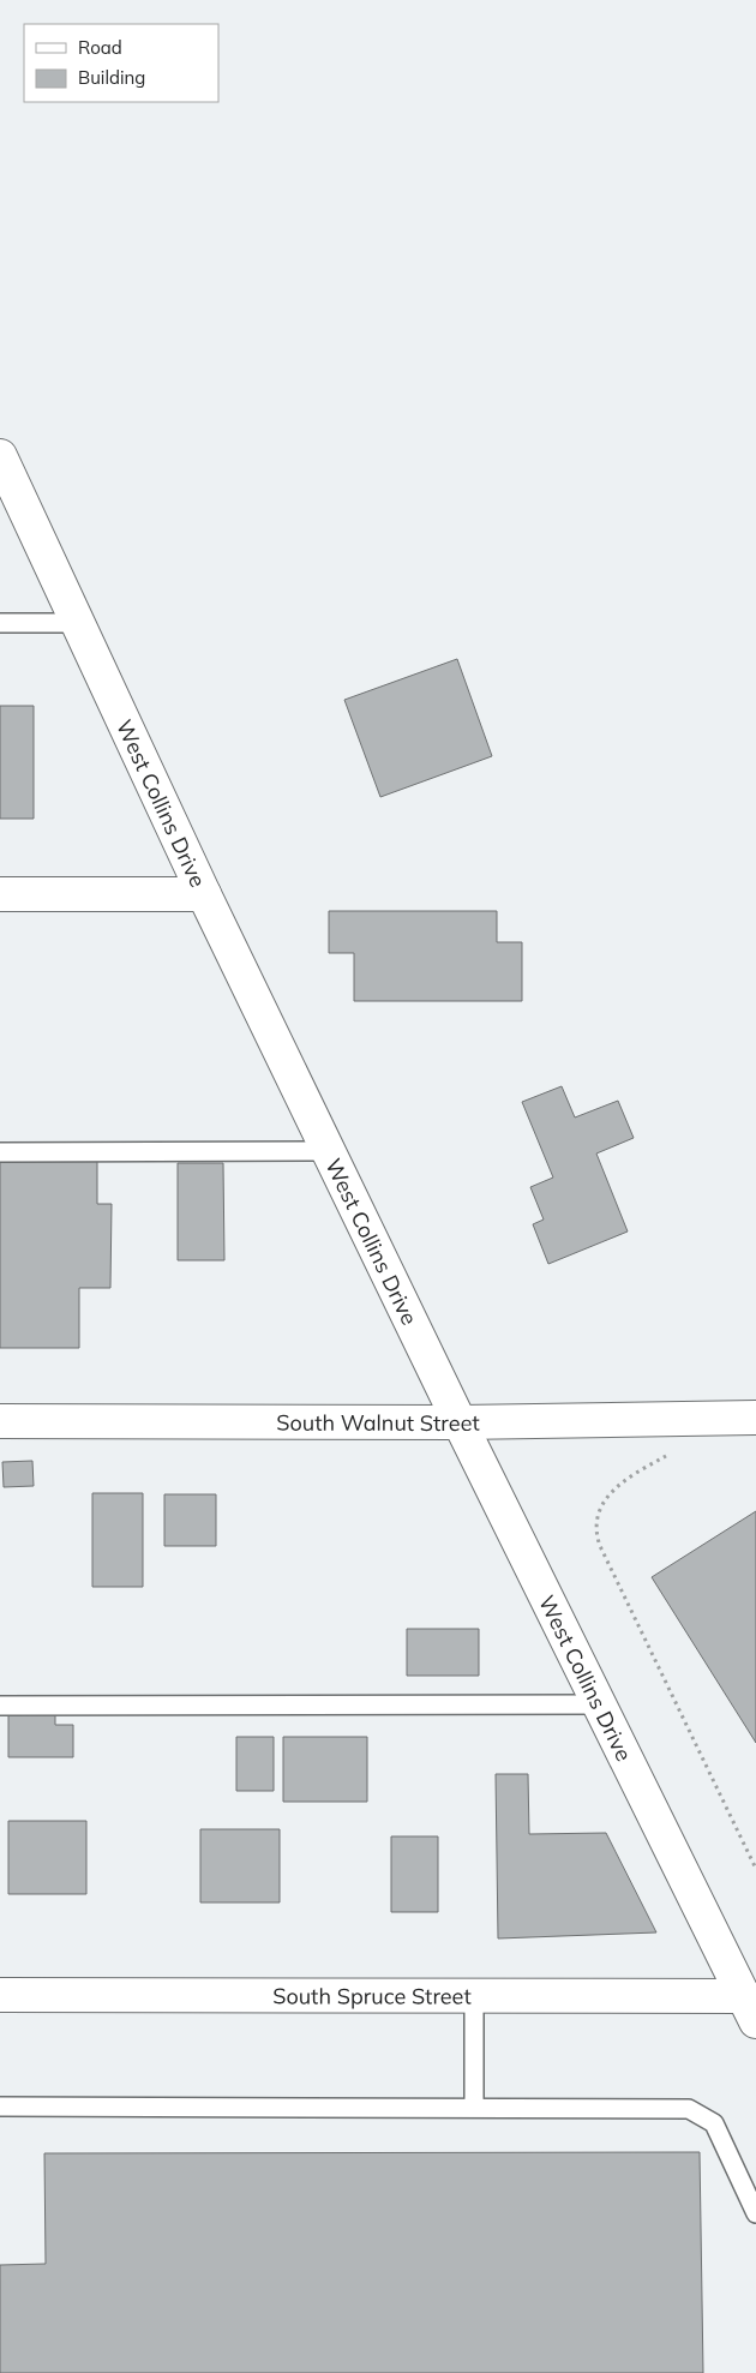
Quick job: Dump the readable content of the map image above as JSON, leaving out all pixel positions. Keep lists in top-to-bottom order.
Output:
{
  "streets": {
    "main road": ["West Collins Drive", "South Walnut Street", "South Spruce Street"]
  },
  "crossings": [
    ["West Collins Drive", "South Walnut Street"],
    ["West Collins Drive", "South Spruce Street"]
  ],
  "legend": ["Road", "Building"]
}
